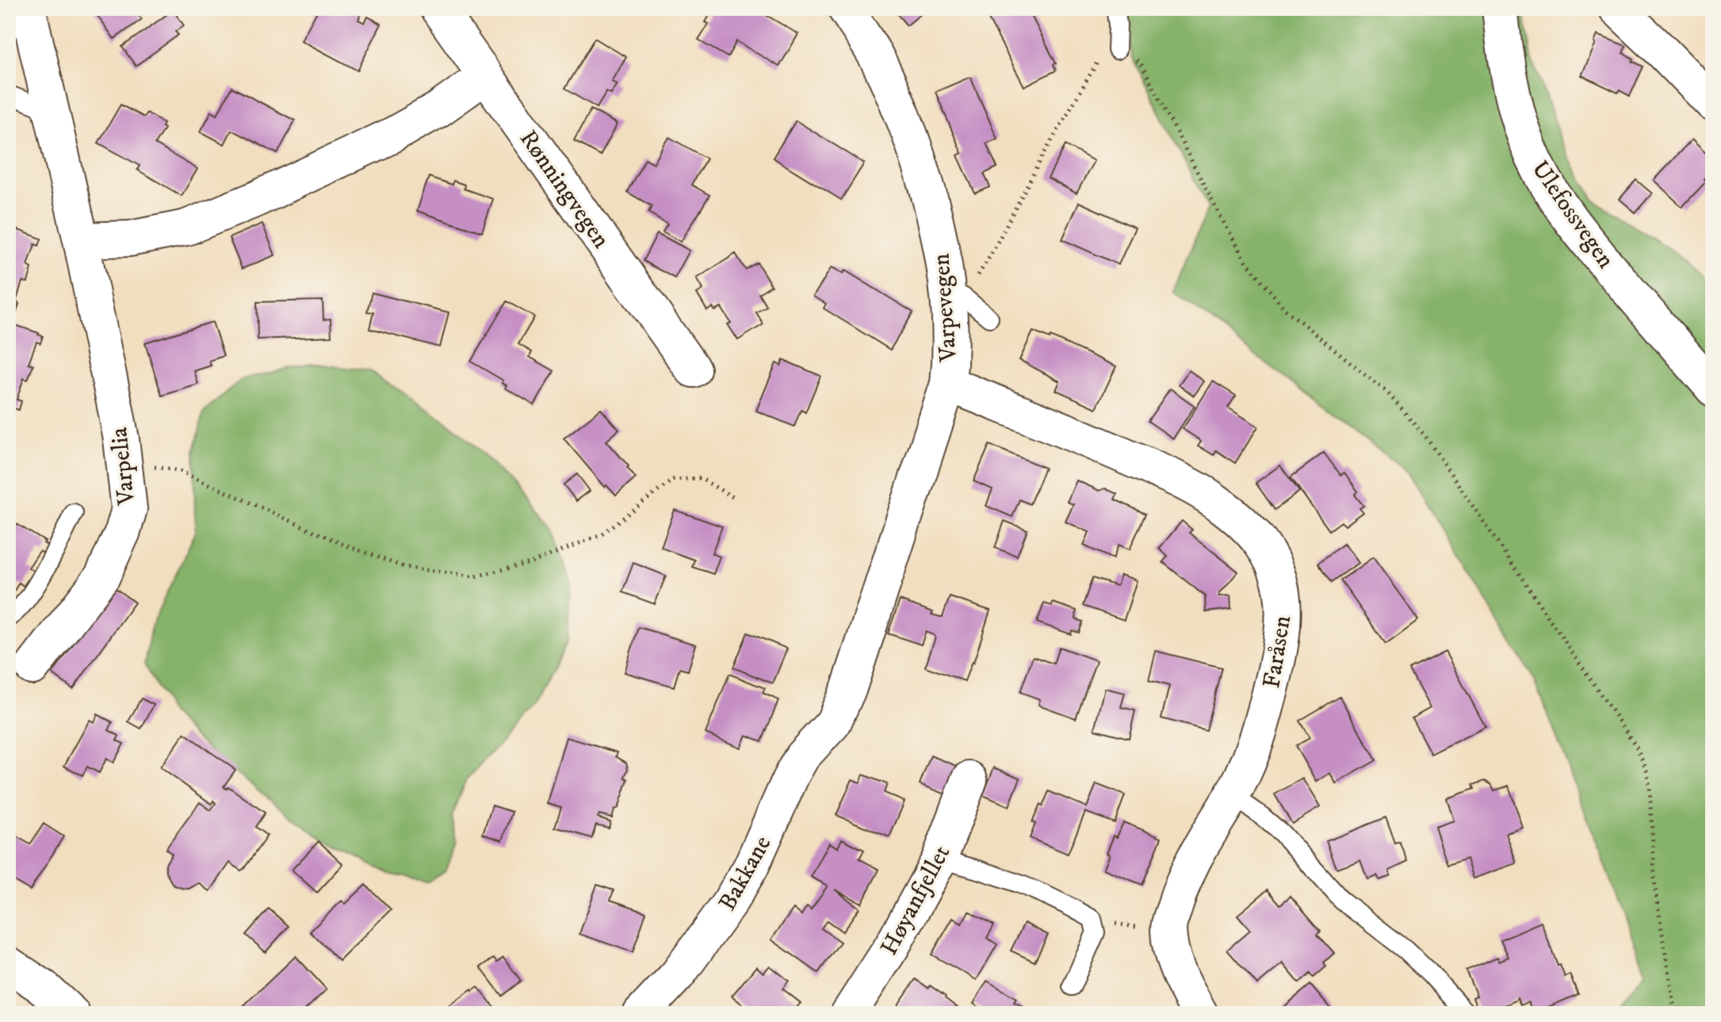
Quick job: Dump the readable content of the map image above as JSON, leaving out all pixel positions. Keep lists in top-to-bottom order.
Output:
{
  "streets": {
    "street": [
      "Rønningvegen",
      "Ulefossvegen",
      "Varpevegen",
      "Varpelia",
      "Faråsen",
      "Bakkane",
      "Høyanfjellet"
    ]
  },
  "crossings": [
    ["Varpevegen", "Faråsen"],
    ["Varpevegen", "Bakkane"]
  ]
}
